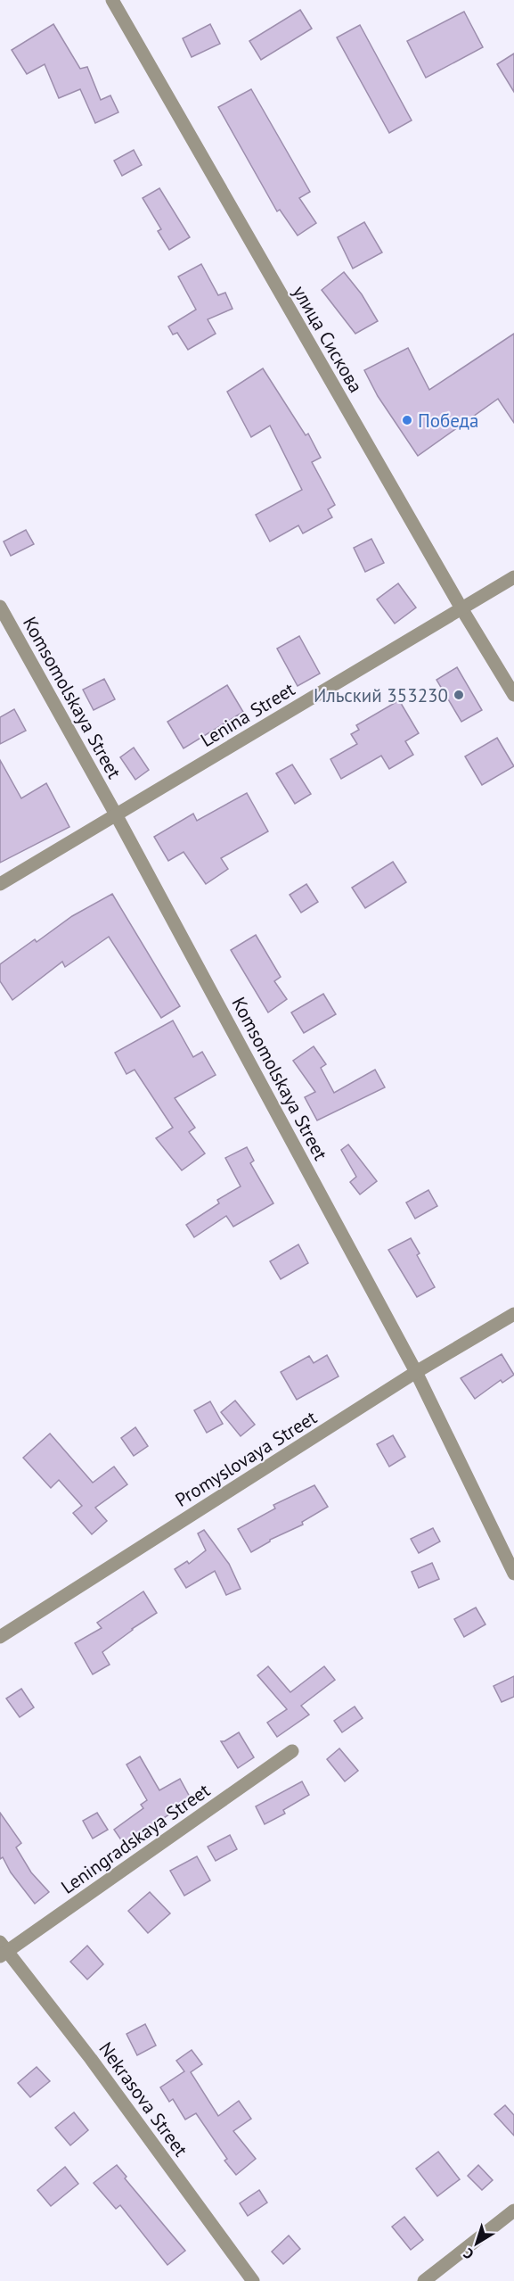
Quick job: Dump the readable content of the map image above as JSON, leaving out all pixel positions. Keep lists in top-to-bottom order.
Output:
{
  "streets": {
    "street": [
      "улица Сискова",
      "Komsomolskaya Street",
      "Lenina Street",
      "Promyslovaya Street",
      "Leningradskaya Street",
      "Nekrasova Street"
    ]
  },
  "crossings": [
    ["улица Сискова", "Lenina Street"],
    ["Komsomolskaya Street", "Lenina Street"],
    ["Komsomolskaya Street", "Promyslovaya Street"],
    ["Leningradskaya Street", "Nekrasova Street"]
  ],
  "places": ["Победа", "Ильский 353230"],
  "north": "bottom left"
}
